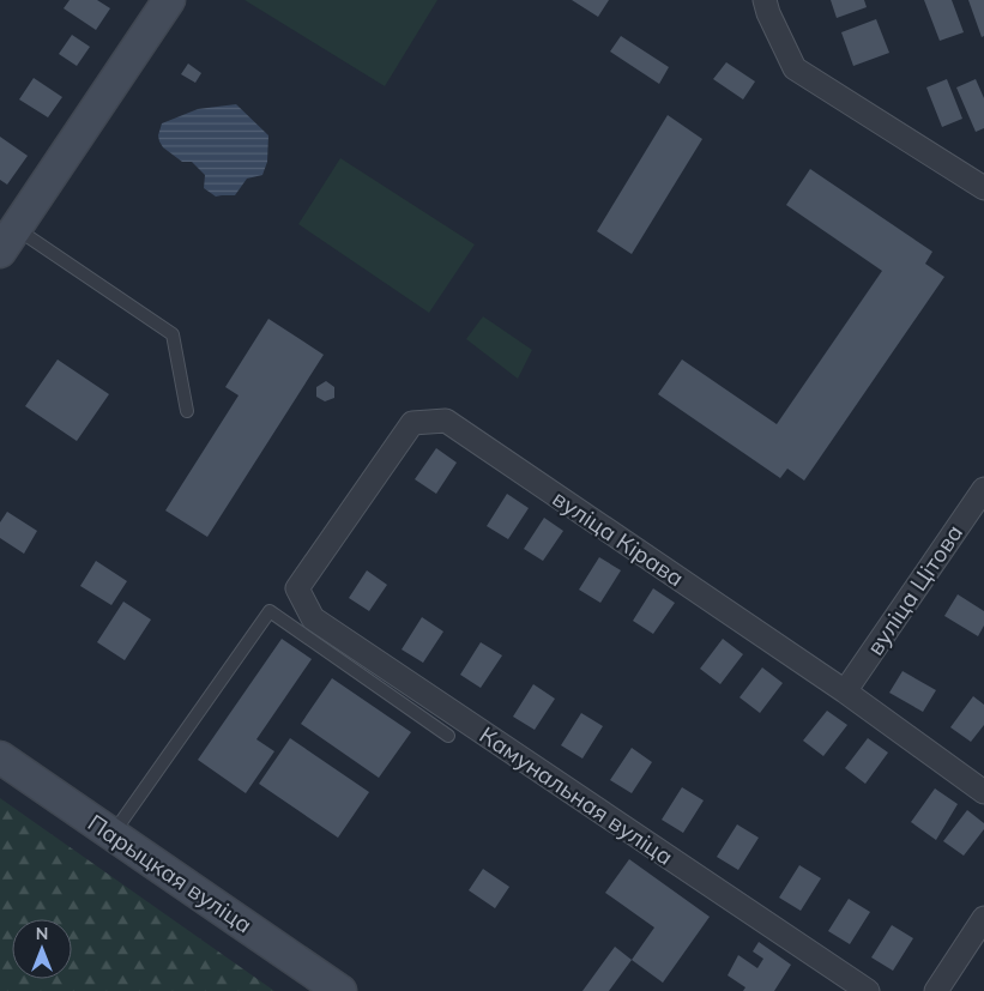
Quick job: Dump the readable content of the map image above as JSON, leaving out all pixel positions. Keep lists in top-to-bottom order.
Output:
{
  "streets": {
    "main road": ["Парыцкая вуліца"],
    "street": ["вуліца Кірава", "вуліца Цітова", "Камунальная вуліца"]
  },
  "crossings": [
    ["вуліца Кірава", "вуліца Цітова"],
    ["вуліца Кірава", "Камунальная вуліца"]
  ],
  "north": "top"
}
